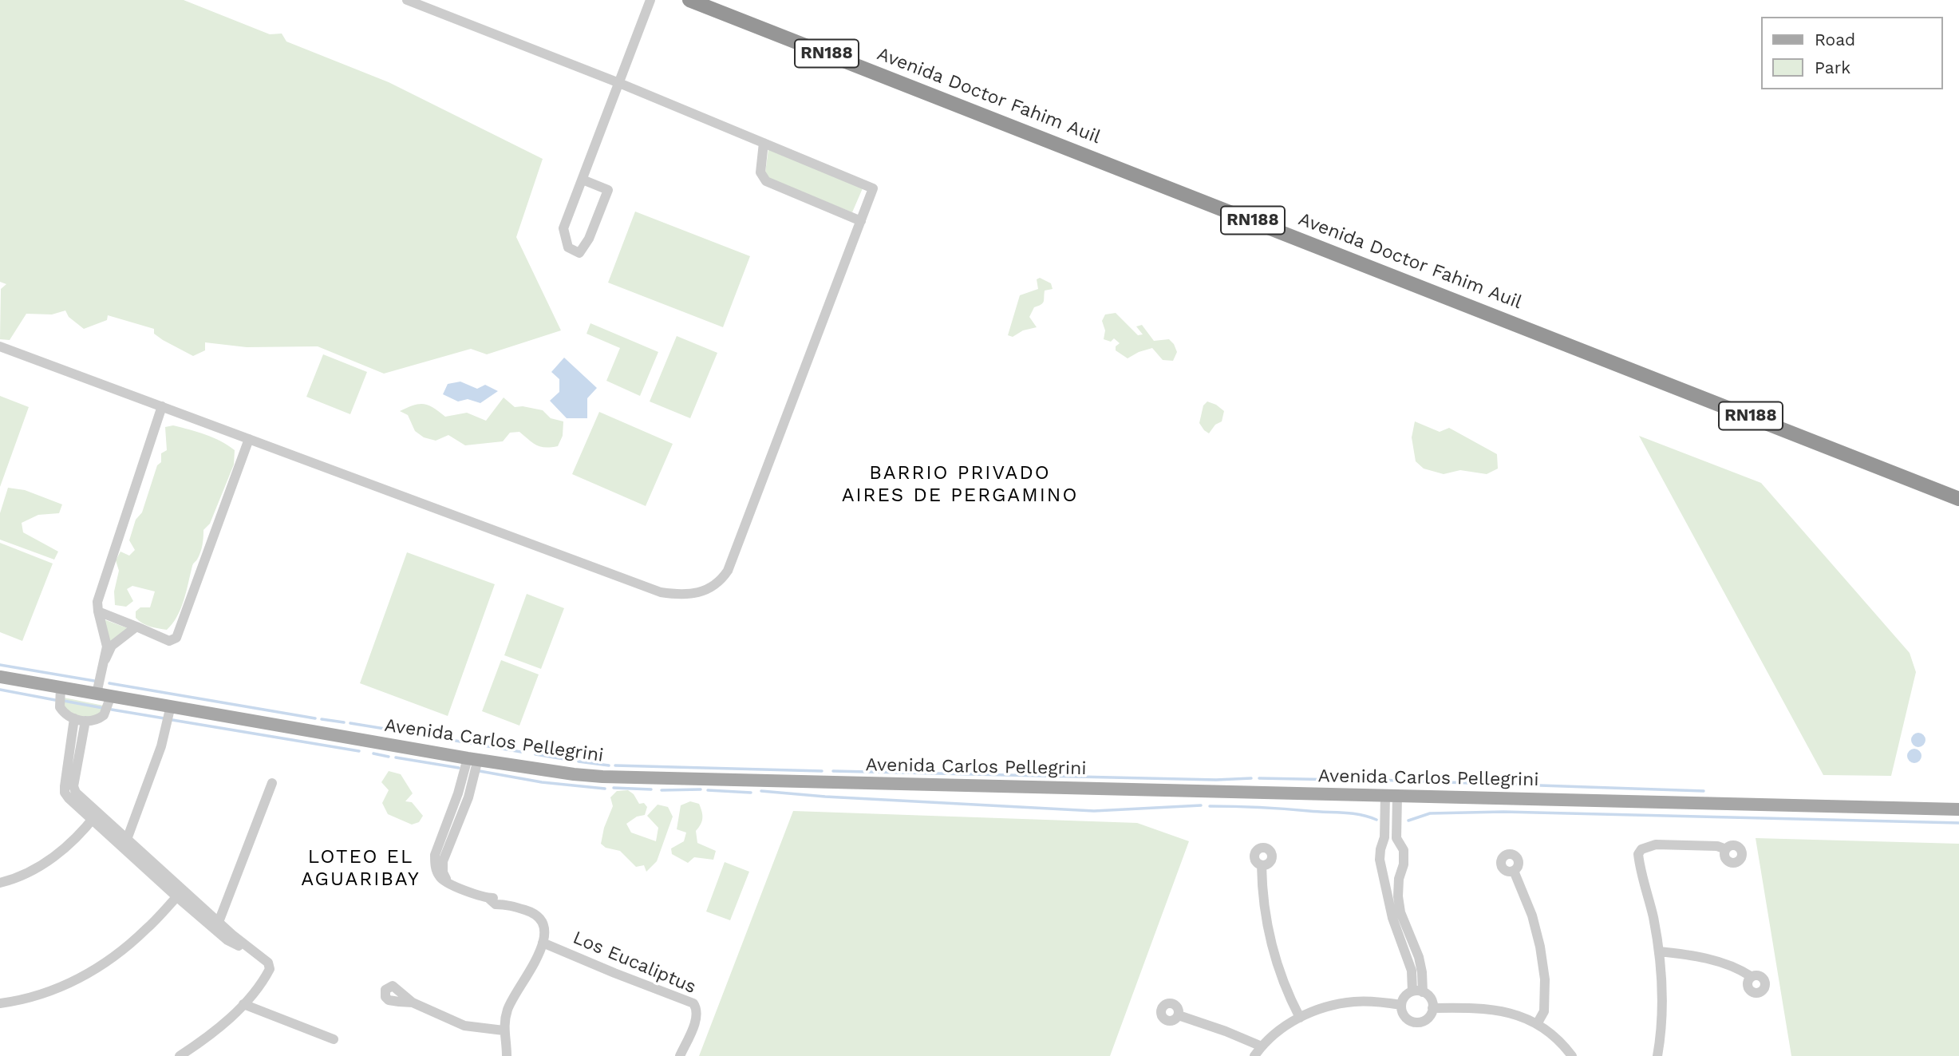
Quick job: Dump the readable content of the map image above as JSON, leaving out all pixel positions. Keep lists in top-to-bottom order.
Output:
{
  "streets": {
    "highway": ["RN188", "Avenida Doctor Fahim Auil"],
    "main road": ["Avenida Carlos Pellegrini"],
    "street": ["Los Eucaliptus"]
  },
  "districts": ["BARRIO PRIVADO AIRES DE PERGAMINO", "LOTEO EL AGUARIBAY"],
  "legend": ["Road", "Park"]
}
